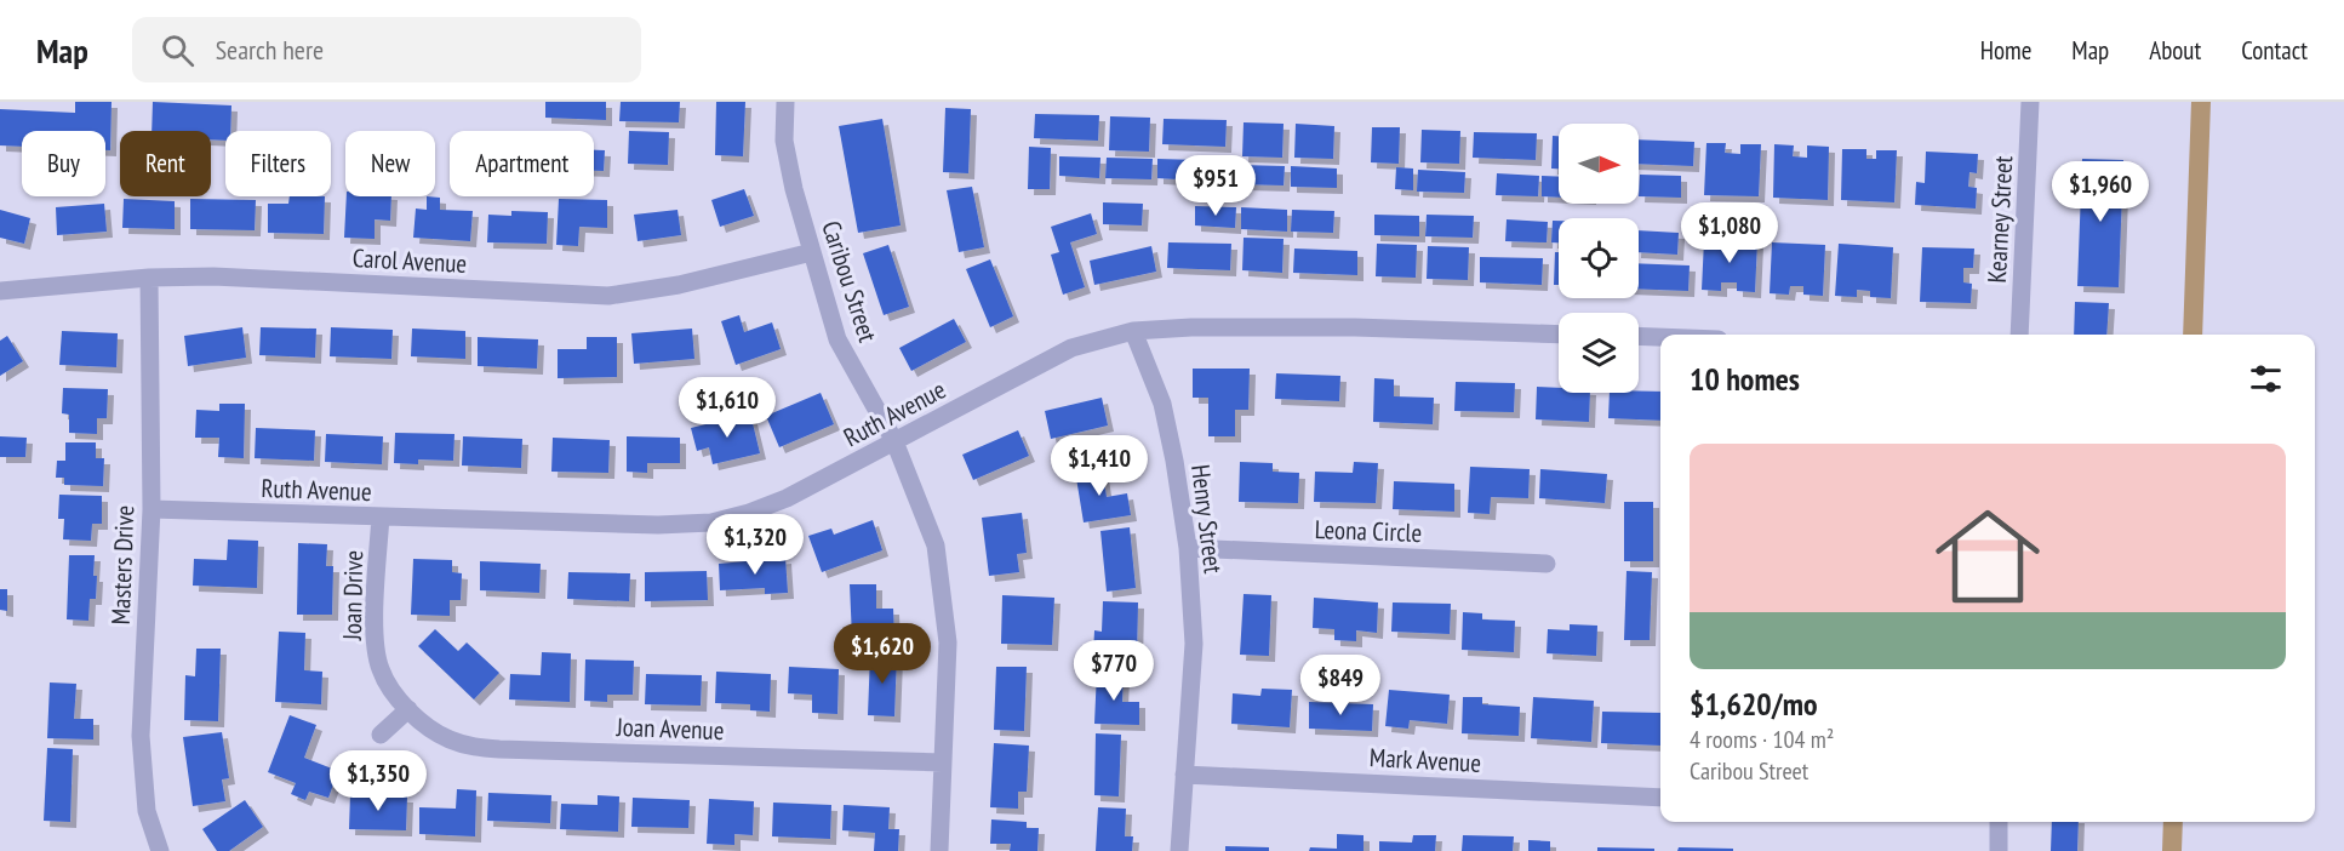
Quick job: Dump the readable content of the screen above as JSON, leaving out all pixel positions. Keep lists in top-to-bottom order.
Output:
{
  "streets": {
    "street": [
      "Kearney Street",
      "Carol Avenue",
      "Caribou Street",
      "Ruth Avenue",
      "Henry Street",
      "Leona Circle",
      "Masters Drive",
      "Joan Drive",
      "Joan Avenue",
      "Mark Avenue"
    ]
  },
  "crossings": [
    ["Carol Avenue", "Caribou Street"],
    ["Carol Avenue", "Masters Drive"],
    ["Caribou Street", "Ruth Avenue"],
    ["Caribou Street", "Joan Avenue"],
    ["Ruth Avenue", "Henry Street"],
    ["Ruth Avenue", "Masters Drive"],
    ["Ruth Avenue", "Joan Drive"],
    ["Henry Street", "Leona Circle"],
    ["Henry Street", "Mark Avenue"],
    ["Joan Drive", "Joan Avenue"]
  ],
  "north": "right",
  "page": {
    "header": "Map",
    "search": "Search here",
    "nav": [
      "Home",
      "Map",
      "About",
      "Contact"
    ],
    "chip": [
      "Buy",
      "Rent",
      "Filters",
      "New",
      "Apartment"
    ],
    "price": [
      "$951",
      "$1,960",
      "$1,080",
      "$1,610",
      "$1,410",
      "$1,320",
      "$1,620",
      "$770",
      "$849",
      "$1,350"
    ],
    "heading": "10 homes",
    "list": [
      {
        "name": "$1,620/mo",
        "note": "4 rooms · 104 m² · Caribou Street"
      }
    ]
  }
}
